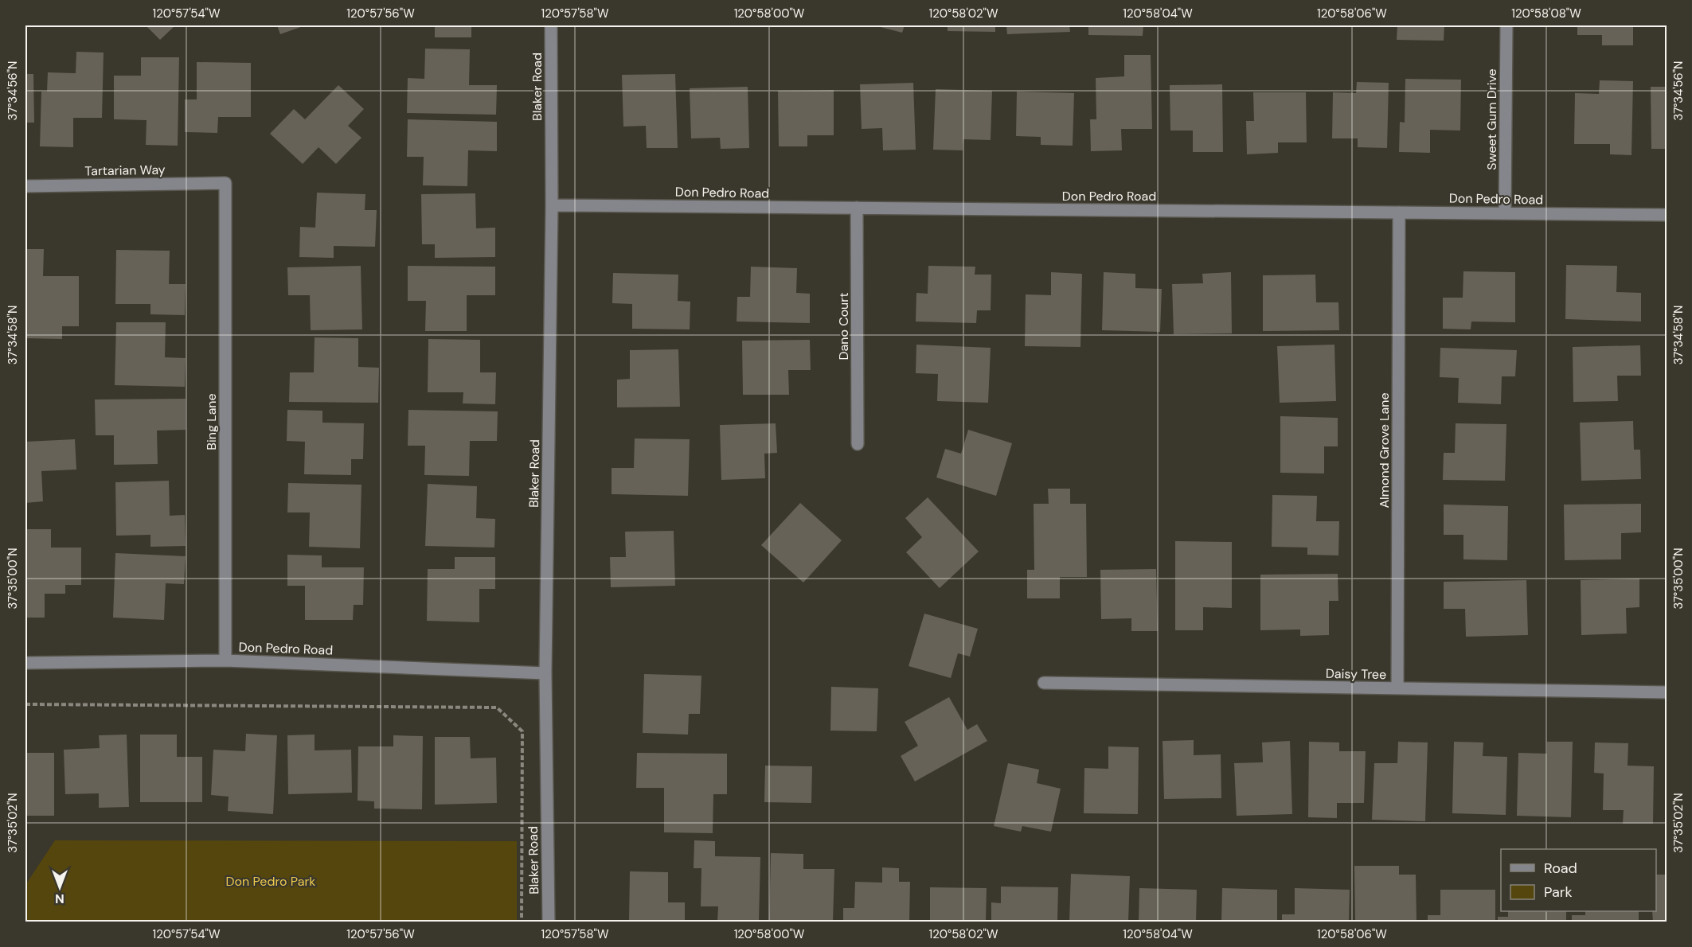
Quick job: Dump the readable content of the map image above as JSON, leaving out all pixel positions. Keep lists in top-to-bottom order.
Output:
{
  "streets": {
    "street": [
      "Blaker Road",
      "Sweet Gum Drive",
      "Tartarian Way",
      "Don Pedro Road",
      "Dano Court",
      "Bing Lane",
      "Almond Grove Lane",
      "Daisy Tree"
    ]
  },
  "crossings": [
    ["Blaker Road", "Don Pedro Road"],
    ["Sweet Gum Drive", "Don Pedro Road"],
    ["Tartarian Way", "Bing Lane"],
    ["Don Pedro Road", "Dano Court"],
    ["Don Pedro Road", "Bing Lane"],
    ["Don Pedro Road", "Almond Grove Lane"],
    ["Almond Grove Lane", "Daisy Tree"]
  ],
  "parks": ["Don Pedro Park"],
  "legend": ["Road", "Park"],
  "north": "bottom",
  "coordinates": [
    "120°57'54\"W",
    "120°57'56\"W",
    "120°57'58\"W",
    "120°58'00\"W",
    "120°58'02\"W",
    "120°58'04\"W",
    "120°58'06\"W",
    "120°58'08\"W",
    "37°34'56\"N",
    "37°34'58\"N",
    "37°35'00\"N",
    "37°35'02\"N"
  ]
}
